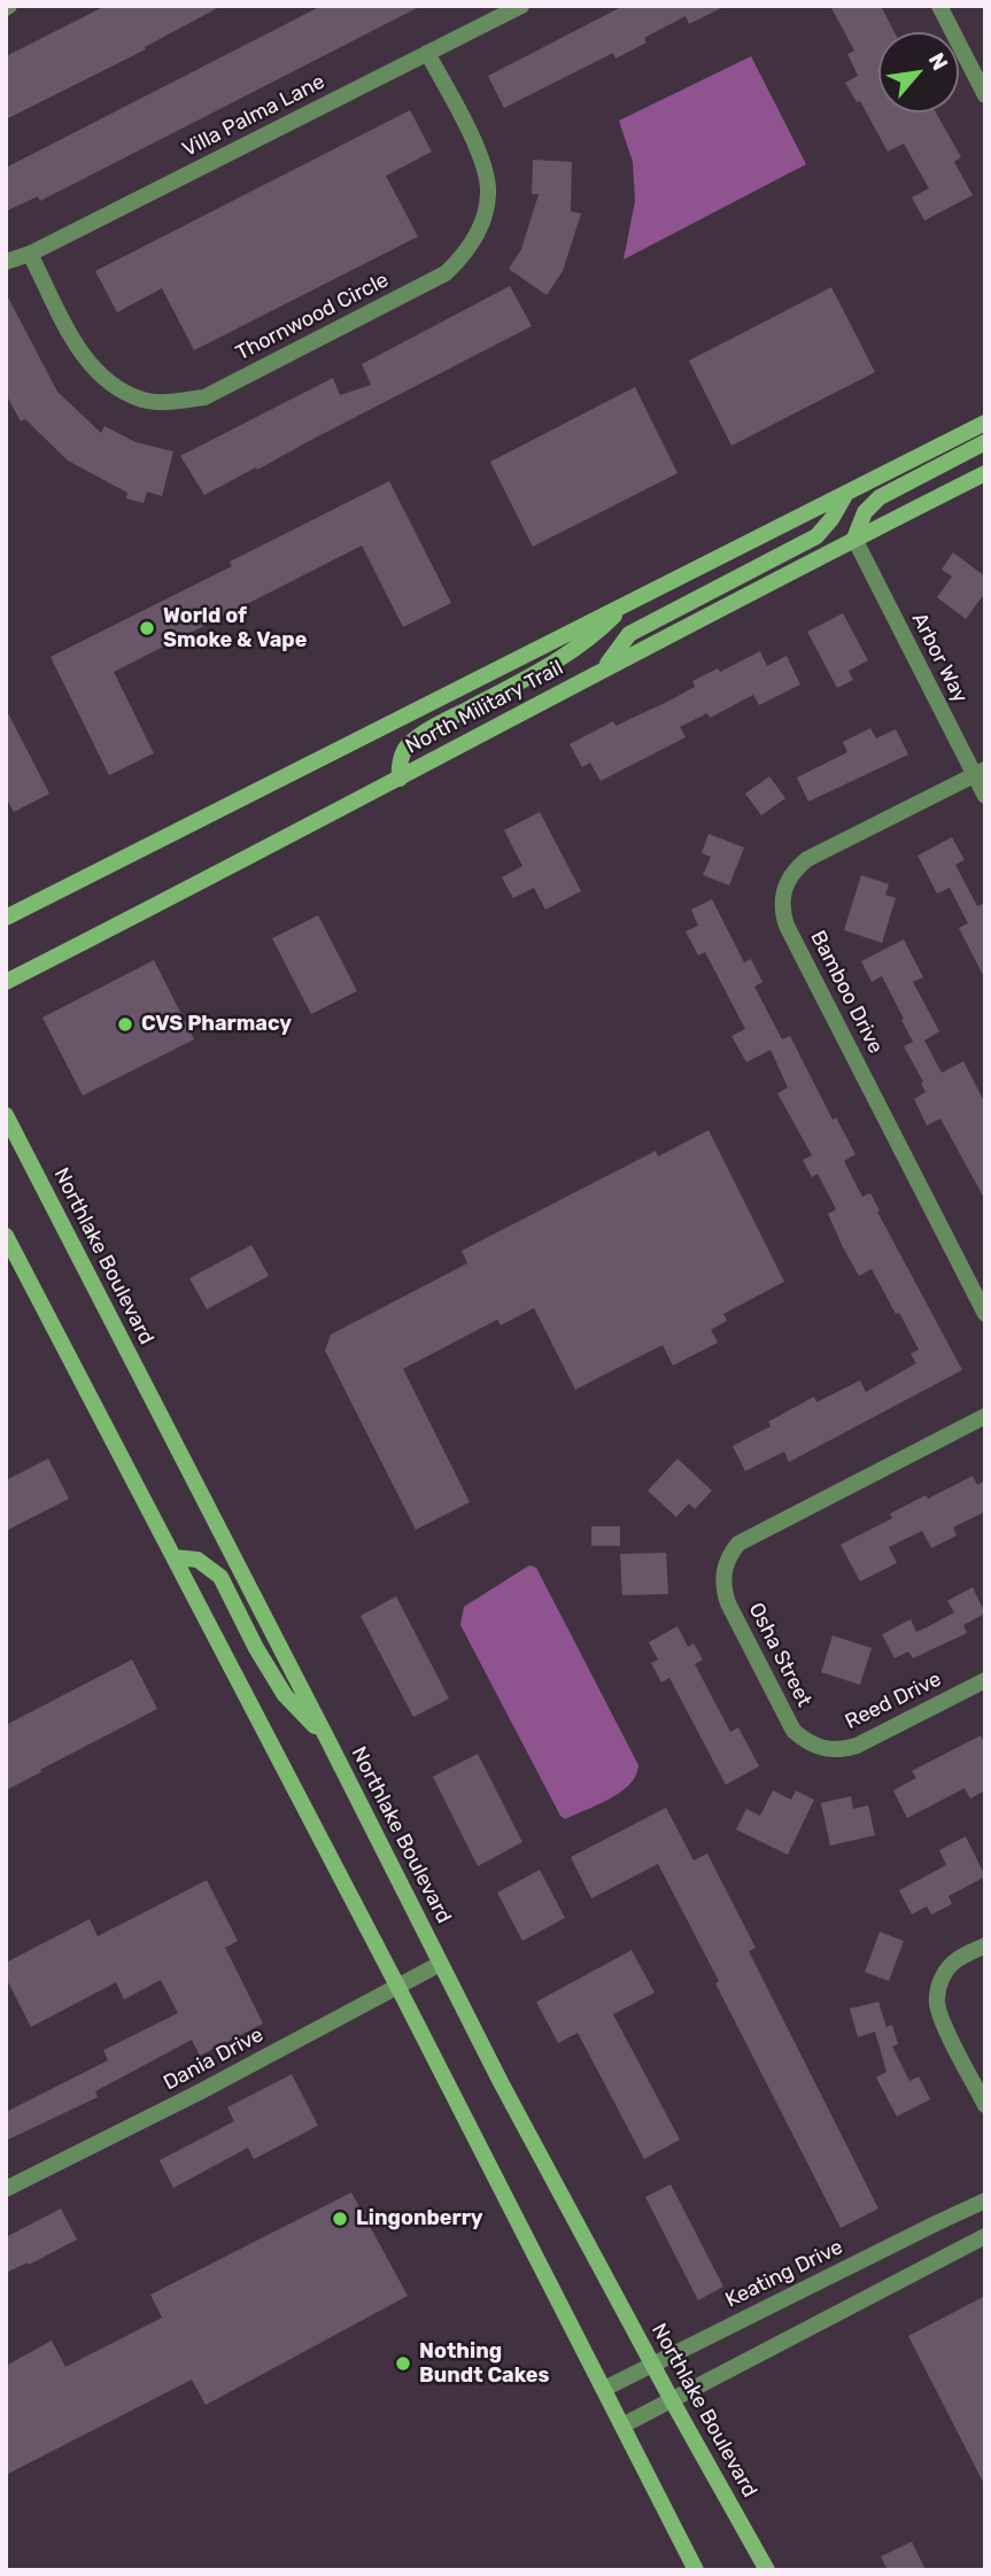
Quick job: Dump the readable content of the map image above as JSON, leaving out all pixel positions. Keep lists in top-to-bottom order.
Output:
{
  "streets": {
    "main road": ["North Military Trail", "Northlake Boulevard"],
    "street": [
      "Villa Palma Lane",
      "Thornwood Circle",
      "Arbor Way",
      "Bamboo Drive",
      "Osha Street",
      "Reed Drive",
      "Dania Drive",
      "Keating Drive"
    ]
  },
  "crossings": [
    ["Villa Palma Lane", "Thornwood Circle"],
    ["Arbor Way", "North Military Trail"],
    ["Arbor Way", "Bamboo Drive"],
    ["Northlake Boulevard", "Dania Drive"],
    ["Northlake Boulevard", "Keating Drive"],
    ["Osha Street", "Reed Drive"]
  ],
  "places": [
    "World of Smoke & Vape",
    "CVS Pharmacy",
    "Lingonberry",
    "Nothing Bundt Cakes"
  ],
  "north": "top right"
}
